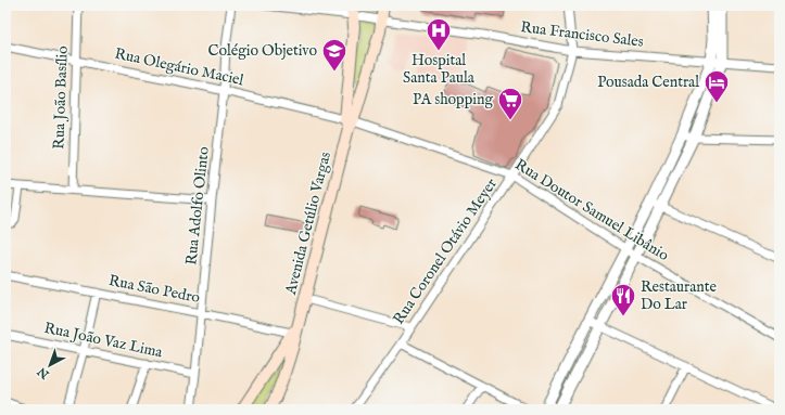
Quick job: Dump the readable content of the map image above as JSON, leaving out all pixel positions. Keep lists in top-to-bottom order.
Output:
{
  "streets": {
    "main road": ["Avenida Getúlio Vargas"],
    "street": [
      "Rua Francisco Sales",
      "Rua Olegário Maciel",
      "Rua João Basílio",
      "Rua Adolfo Olinto",
      "Rua Doutor Samuel Libânio",
      "Rua Coronel Otávio Meyer",
      "Rua São Pedro",
      "Rua João Vaz Lima"
    ]
  },
  "crossings": [
    ["Rua Francisco Sales", "Avenida Getúlio Vargas"],
    ["Rua Francisco Sales", "Rua Coronel Otávio Meyer"],
    ["Rua Olegário Maciel", "Rua João Basílio"],
    ["Rua Olegário Maciel", "Rua Adolfo Olinto"],
    ["Rua Olegário Maciel", "Rua Doutor Samuel Libânio"],
    ["Rua Olegário Maciel", "Avenida Getúlio Vargas"],
    ["Rua Adolfo Olinto", "Rua São Pedro"],
    ["Rua Adolfo Olinto", "Rua João Vaz Lima"],
    ["Rua Doutor Samuel Libânio", "Avenida Getúlio Vargas"],
    ["Rua Doutor Samuel Libânio", "Rua Coronel Otávio Meyer"],
    ["Avenida Getúlio Vargas", "Rua São Pedro"]
  ],
  "places": {
    "hospital": ["Hospital Santa Paula"],
    "school or university": ["Colégio Objetivo"],
    "hotel": ["Pousada Central"],
    "supermarket": ["PA shopping"],
    "restaurant": ["Restaurante Do Lar"]
  },
  "north": "bottom left"
}
